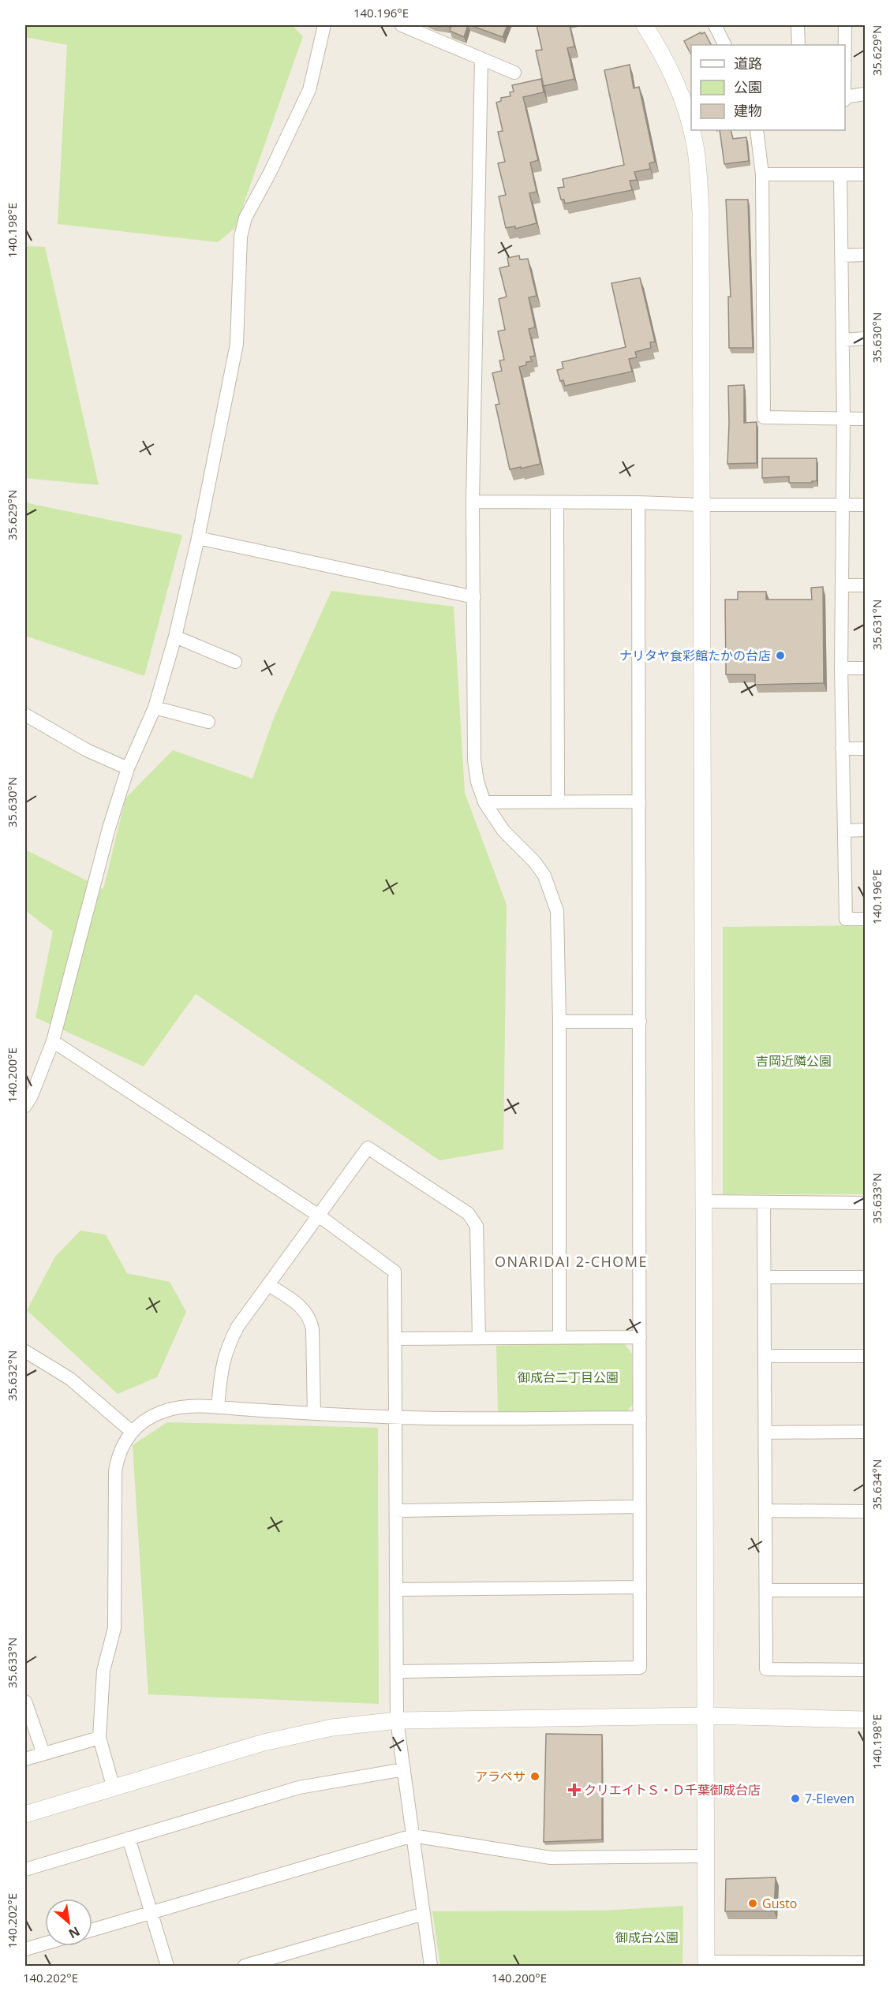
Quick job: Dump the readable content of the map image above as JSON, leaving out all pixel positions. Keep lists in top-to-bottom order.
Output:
{
  "districts": ["ONARIDAI 2-CHOME"],
  "parks": ["吉岡近隣公園", "御成台二丁目公園", "御成台公園"],
  "places": {
    "other": [
      "ナリタヤ食彩館たかの台店",
      "アラペサ",
      "7-Eleven",
      "Gusto"
    ],
    "health": ["クリエイトＳ・Ｄ千葉御成台店"]
  },
  "legend": ["道路", "公園", "建物"],
  "north": "bottom right",
  "coordinates": [
    "140.196°E",
    "35.629°N",
    "140.198°E",
    "35.630°N",
    "35.631°N",
    "140.200°E",
    "35.633°N",
    "35.632°N",
    "35.634°N",
    "140.202°E"
  ]
}
